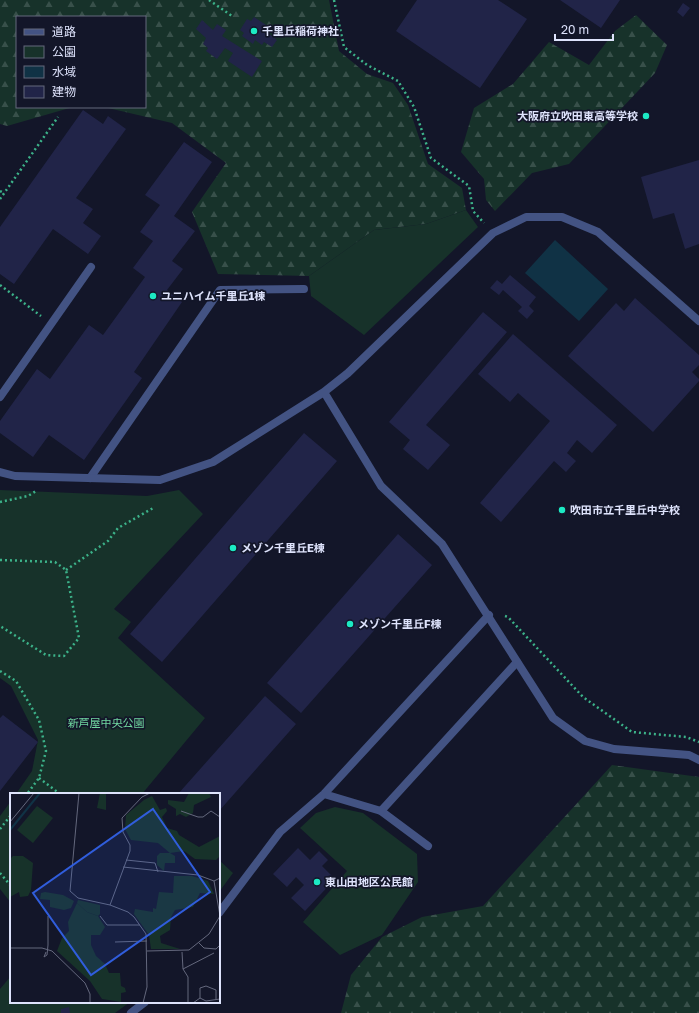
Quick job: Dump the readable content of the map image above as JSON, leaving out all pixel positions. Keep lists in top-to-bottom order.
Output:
{
  "parks": ["新芦屋中央公園"],
  "places": [
    "千里丘稲荷神社",
    "大阪府立吹田東高等学校",
    "ユニハイム千里丘1棟",
    "吹田市立千里丘中学校",
    "メゾン千里丘E棟",
    "メゾン千里丘F棟",
    "東山田地区公民館"
  ],
  "legend": [
    "道路",
    "公園",
    "水域",
    "建物"
  ],
  "scale_bar": "20 m"
}
